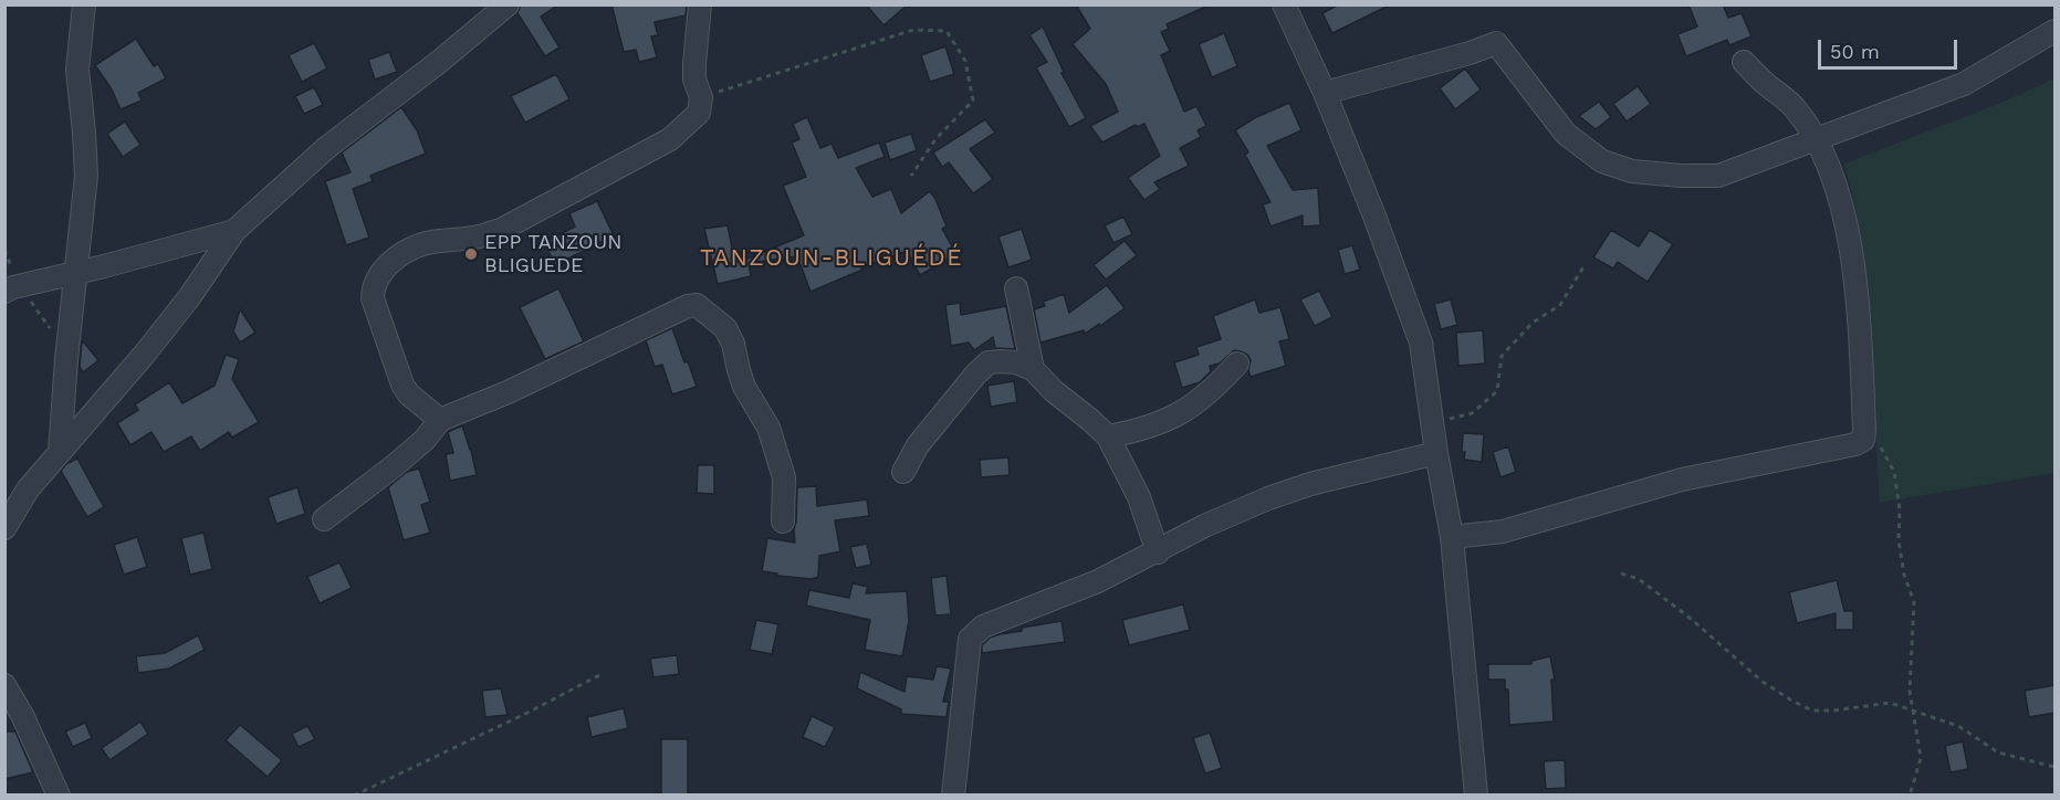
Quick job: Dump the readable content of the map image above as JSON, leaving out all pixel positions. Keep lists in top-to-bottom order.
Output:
{
  "districts": ["TANZOUN-BLIGUÉDÉ"],
  "places": ["EPP TANZOUN BLIGUEDE"],
  "scale_bar": "50 m"
}
